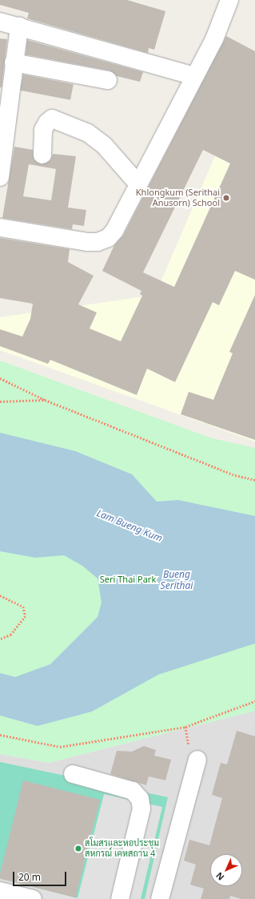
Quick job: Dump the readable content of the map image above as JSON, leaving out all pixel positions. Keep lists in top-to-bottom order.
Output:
{
  "water": ["Lam Bueng Kum", "Bueng Serithai"],
  "parks": ["Seri Thai Park"],
  "places": ["Khlongkum (Serithai Anusorn) School", "สโมสรและหอประชุม สหกรณ์ เคหสถาน 4"],
  "scale_bar": "20 m",
  "north": "bottom left"
}
